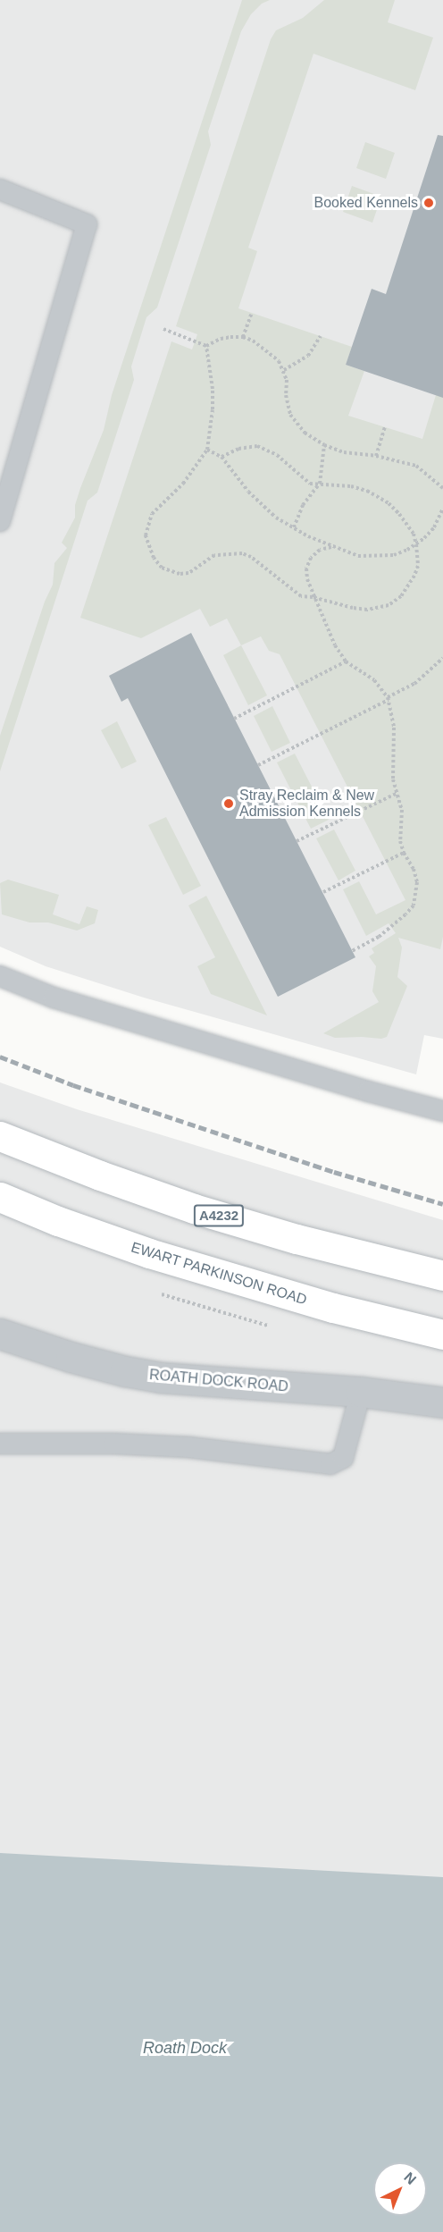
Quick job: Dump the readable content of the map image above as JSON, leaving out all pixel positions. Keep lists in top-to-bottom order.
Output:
{
  "streets": {
    "main road": ["A4232", "EWART PARKINSON ROAD"],
    "street": ["ROATH DOCK ROAD"]
  },
  "water": ["Roath Dock"],
  "places": ["Booked Kennels", "Stray Reclaim & New Admission Kennels"],
  "north": "top right"
}
